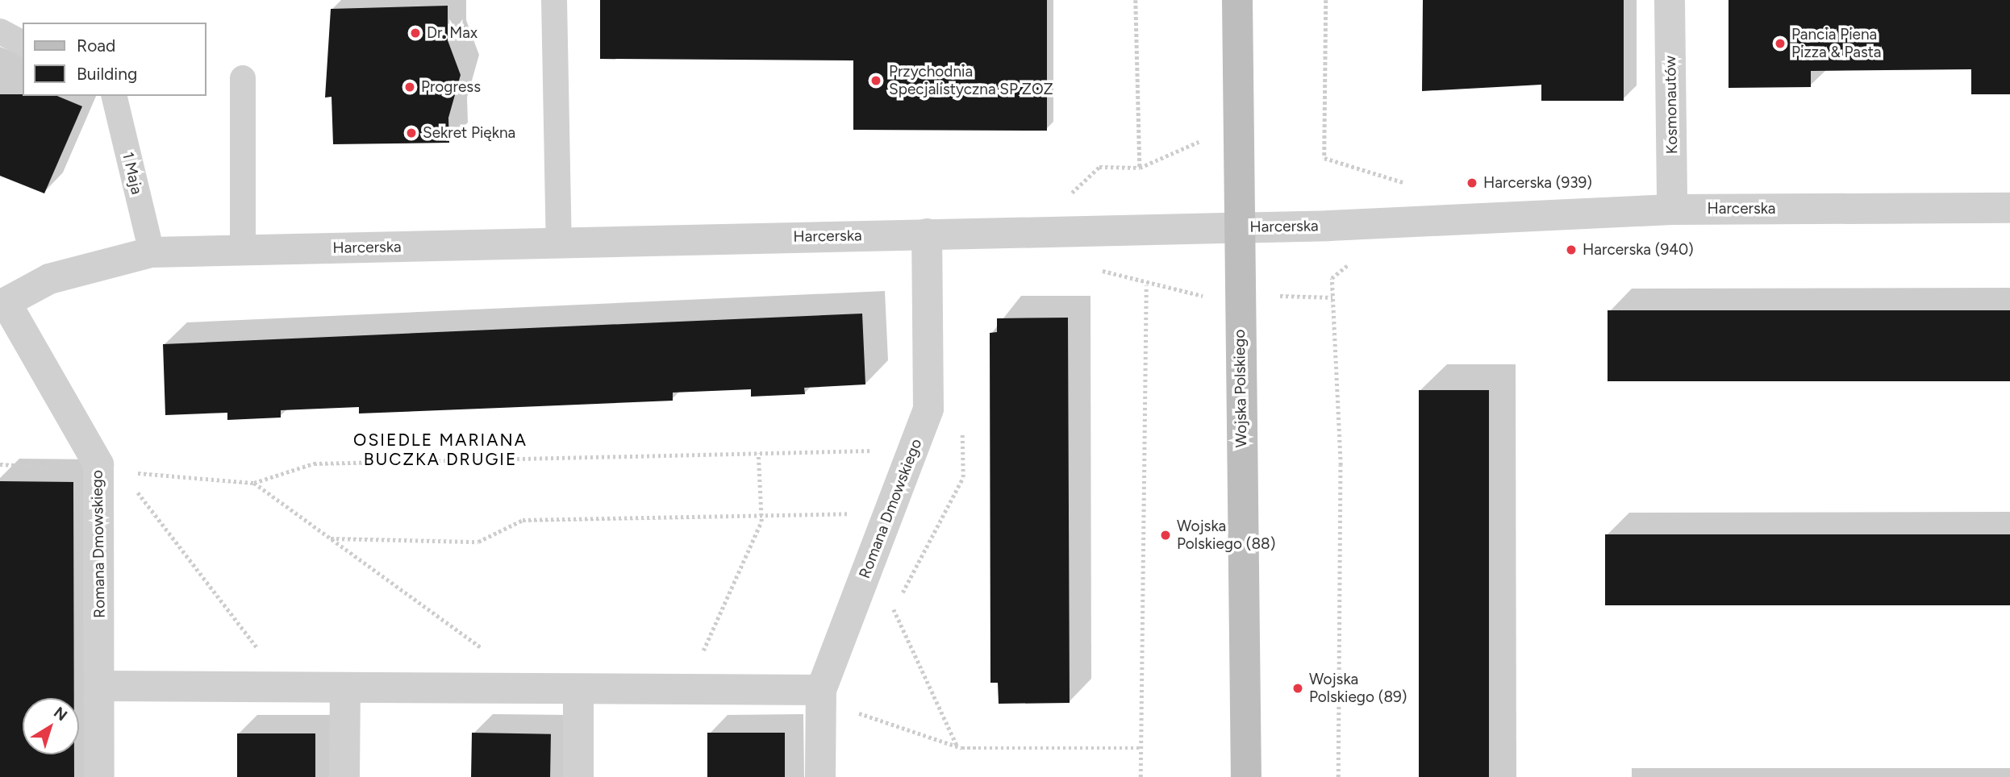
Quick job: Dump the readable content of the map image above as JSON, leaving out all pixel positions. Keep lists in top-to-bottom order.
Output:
{
  "streets": {
    "street": [
      "Kosmonautów",
      "Harcerska",
      "Wojska Polskiego",
      "Romana Dmowskiego"
    ],
    "lane": ["1 Maja"]
  },
  "crossings": [
    ["Kosmonautów", "Harcerska"],
    ["1 Maja", "Harcerska"],
    ["Harcerska", "Wojska Polskiego"],
    ["Harcerska", "Romana Dmowskiego"]
  ],
  "districts": ["OSIEDLE MARIANA BUCZKA DRUGIE"],
  "places": [
    "Dr. Max",
    "Pancia Piena Pizza & Pasta",
    "Przychodnia Specjalistyczna SP ZOZ",
    "Progress",
    "Sekret Piękna",
    "Harcerska (939)",
    "Harcerska (940)",
    "Wojska Polskiego (88)",
    "Wojska Polskiego (89)"
  ],
  "legend": ["Road", "Building"],
  "north": "top right"
}
